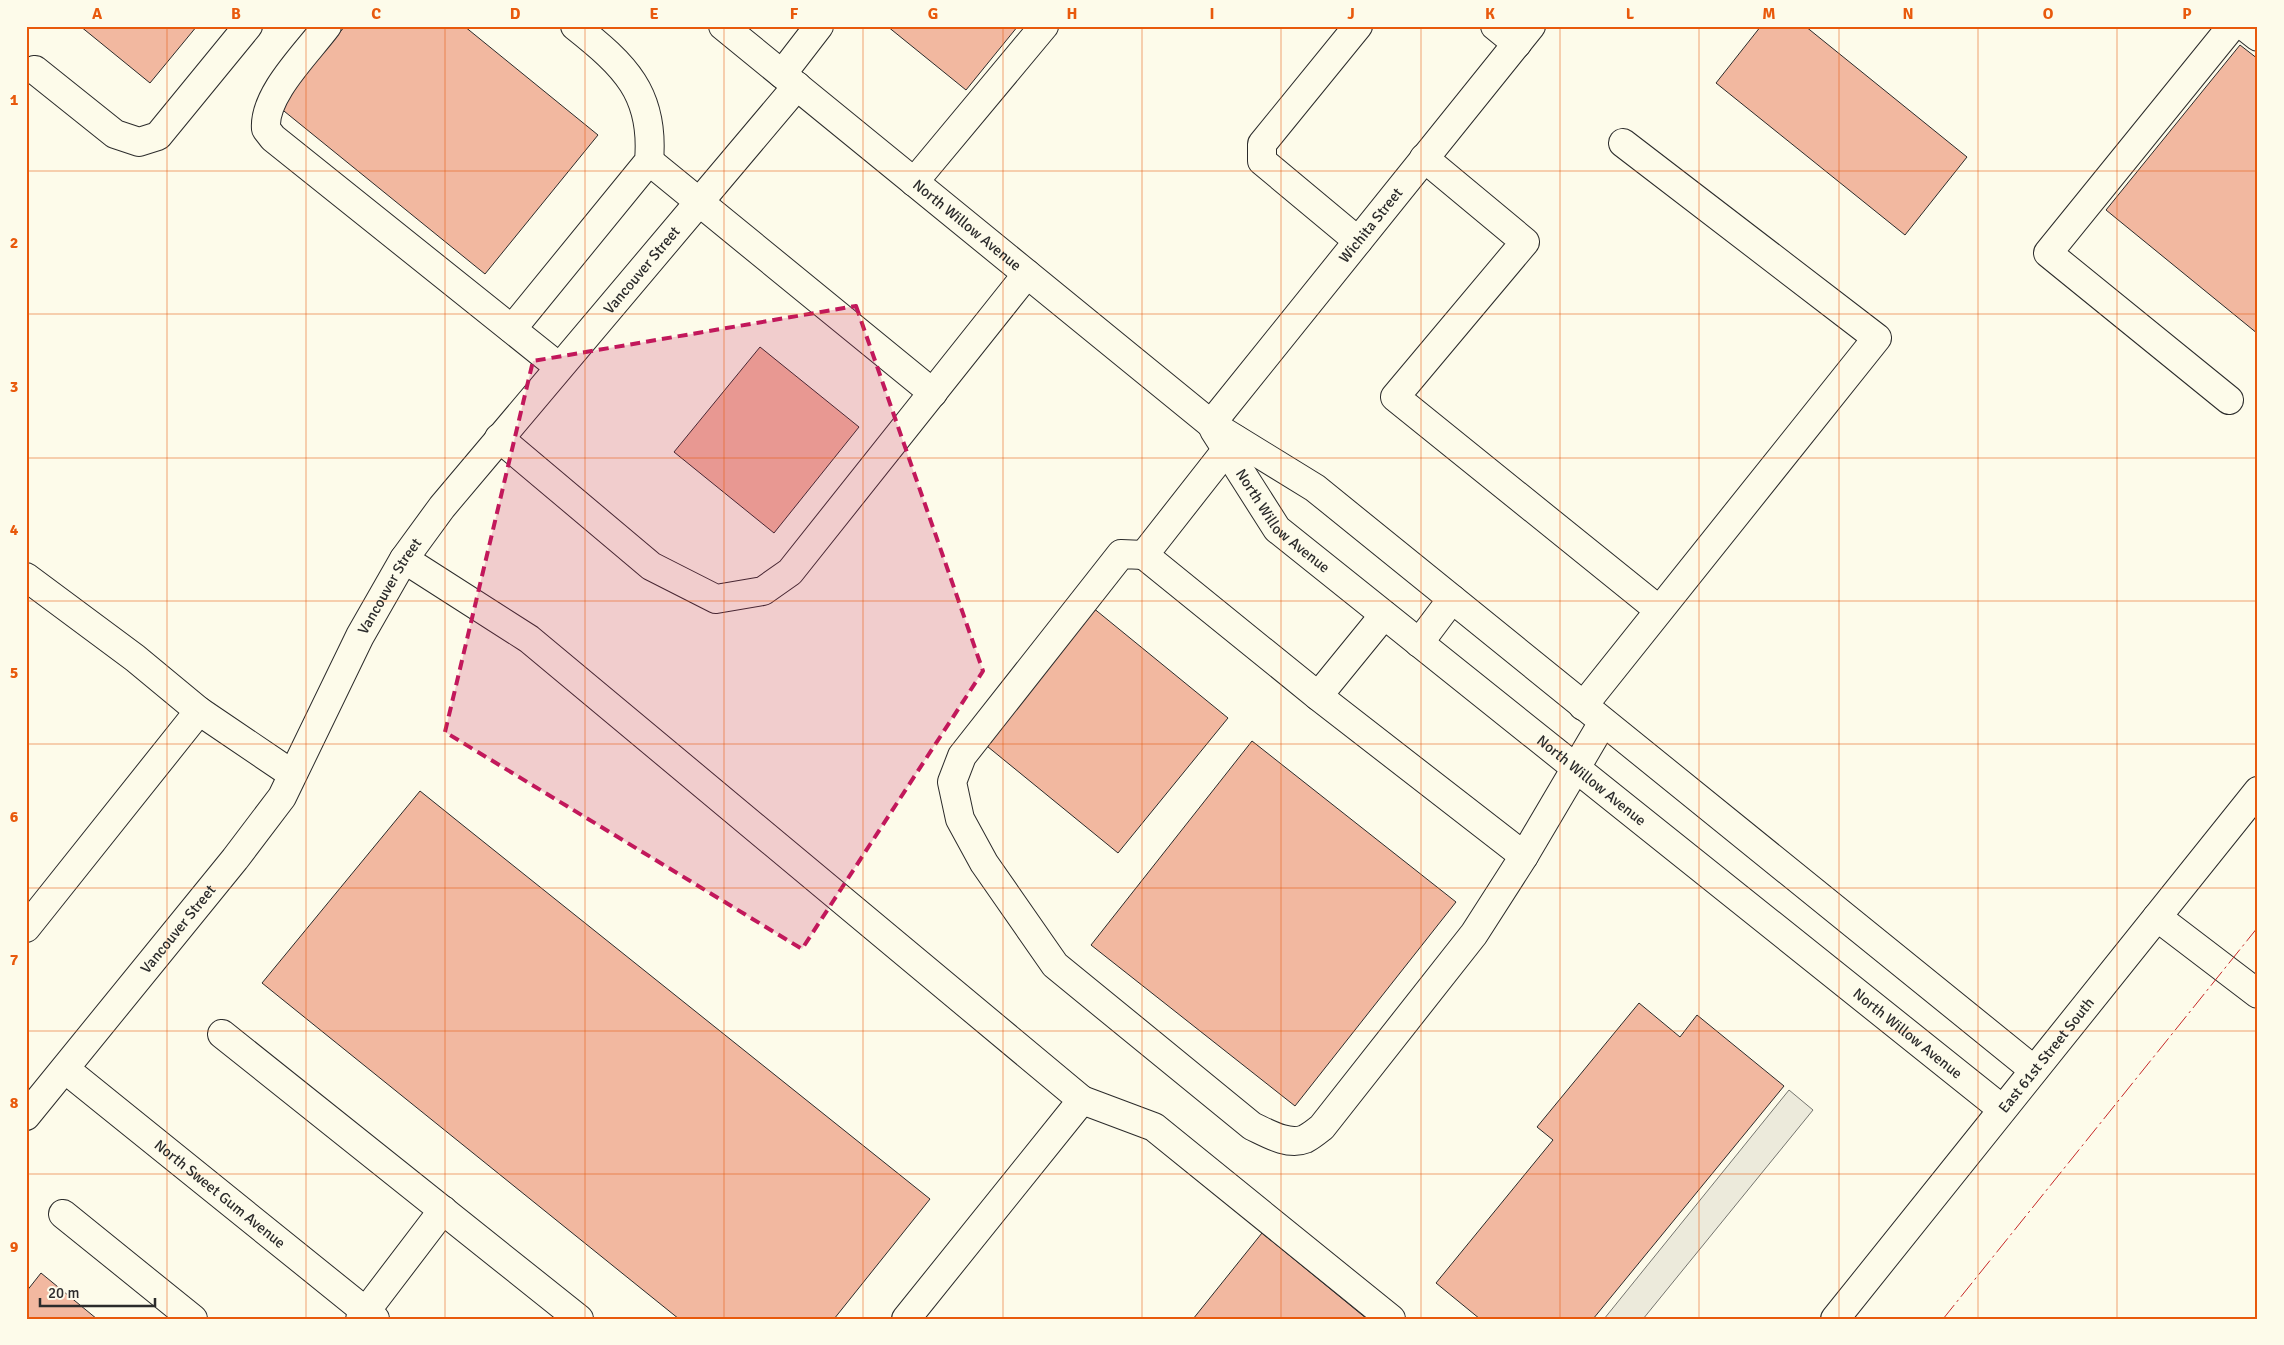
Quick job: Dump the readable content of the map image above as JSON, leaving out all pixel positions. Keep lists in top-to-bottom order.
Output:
{
  "streets": {
    "street": [
      "North Willow Avenue",
      "Wichita Street",
      "Vancouver Street",
      "East 61st Street South",
      "North Sweet Gum Avenue"
    ]
  },
  "crossings": [
    ["North Willow Avenue", "Wichita Street"],
    ["North Willow Avenue", "Vancouver Street"],
    ["North Willow Avenue", "East 61st Street South"],
    ["Vancouver Street", "North Sweet Gum Avenue"]
  ],
  "scale_bar": "20 m",
  "grid": {
    "columns": [
      "A",
      "B",
      "C",
      "D",
      "E",
      "F",
      "G",
      "H",
      "I",
      "J",
      "K",
      "L",
      "M",
      "N",
      "O",
      "P"
    ],
    "rows": [
      "1",
      "2",
      "3",
      "4",
      "5",
      "6",
      "7",
      "8",
      "9"
    ]
  }
}
